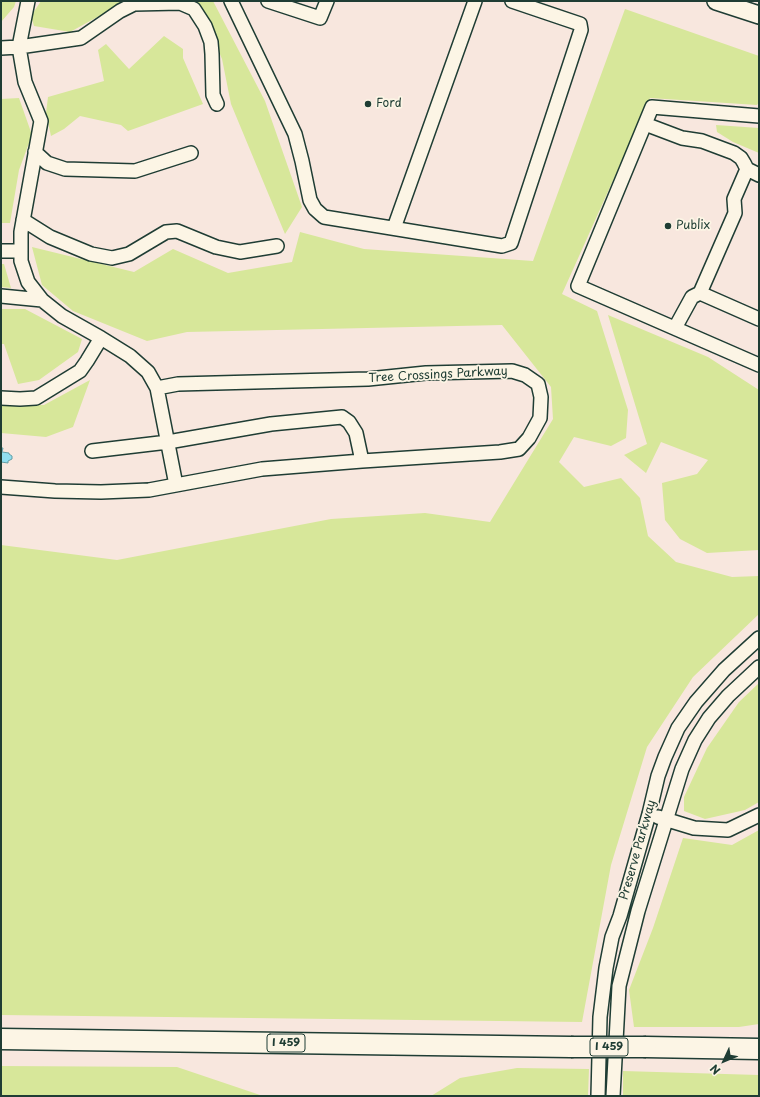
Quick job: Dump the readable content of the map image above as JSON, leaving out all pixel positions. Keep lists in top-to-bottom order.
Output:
{
  "streets": {
    "highway": ["I 459"],
    "street": ["Tree Crossings Parkway", "Preserve Parkway"]
  },
  "places": ["Ford", "Publix"],
  "north": "bottom left"
}
